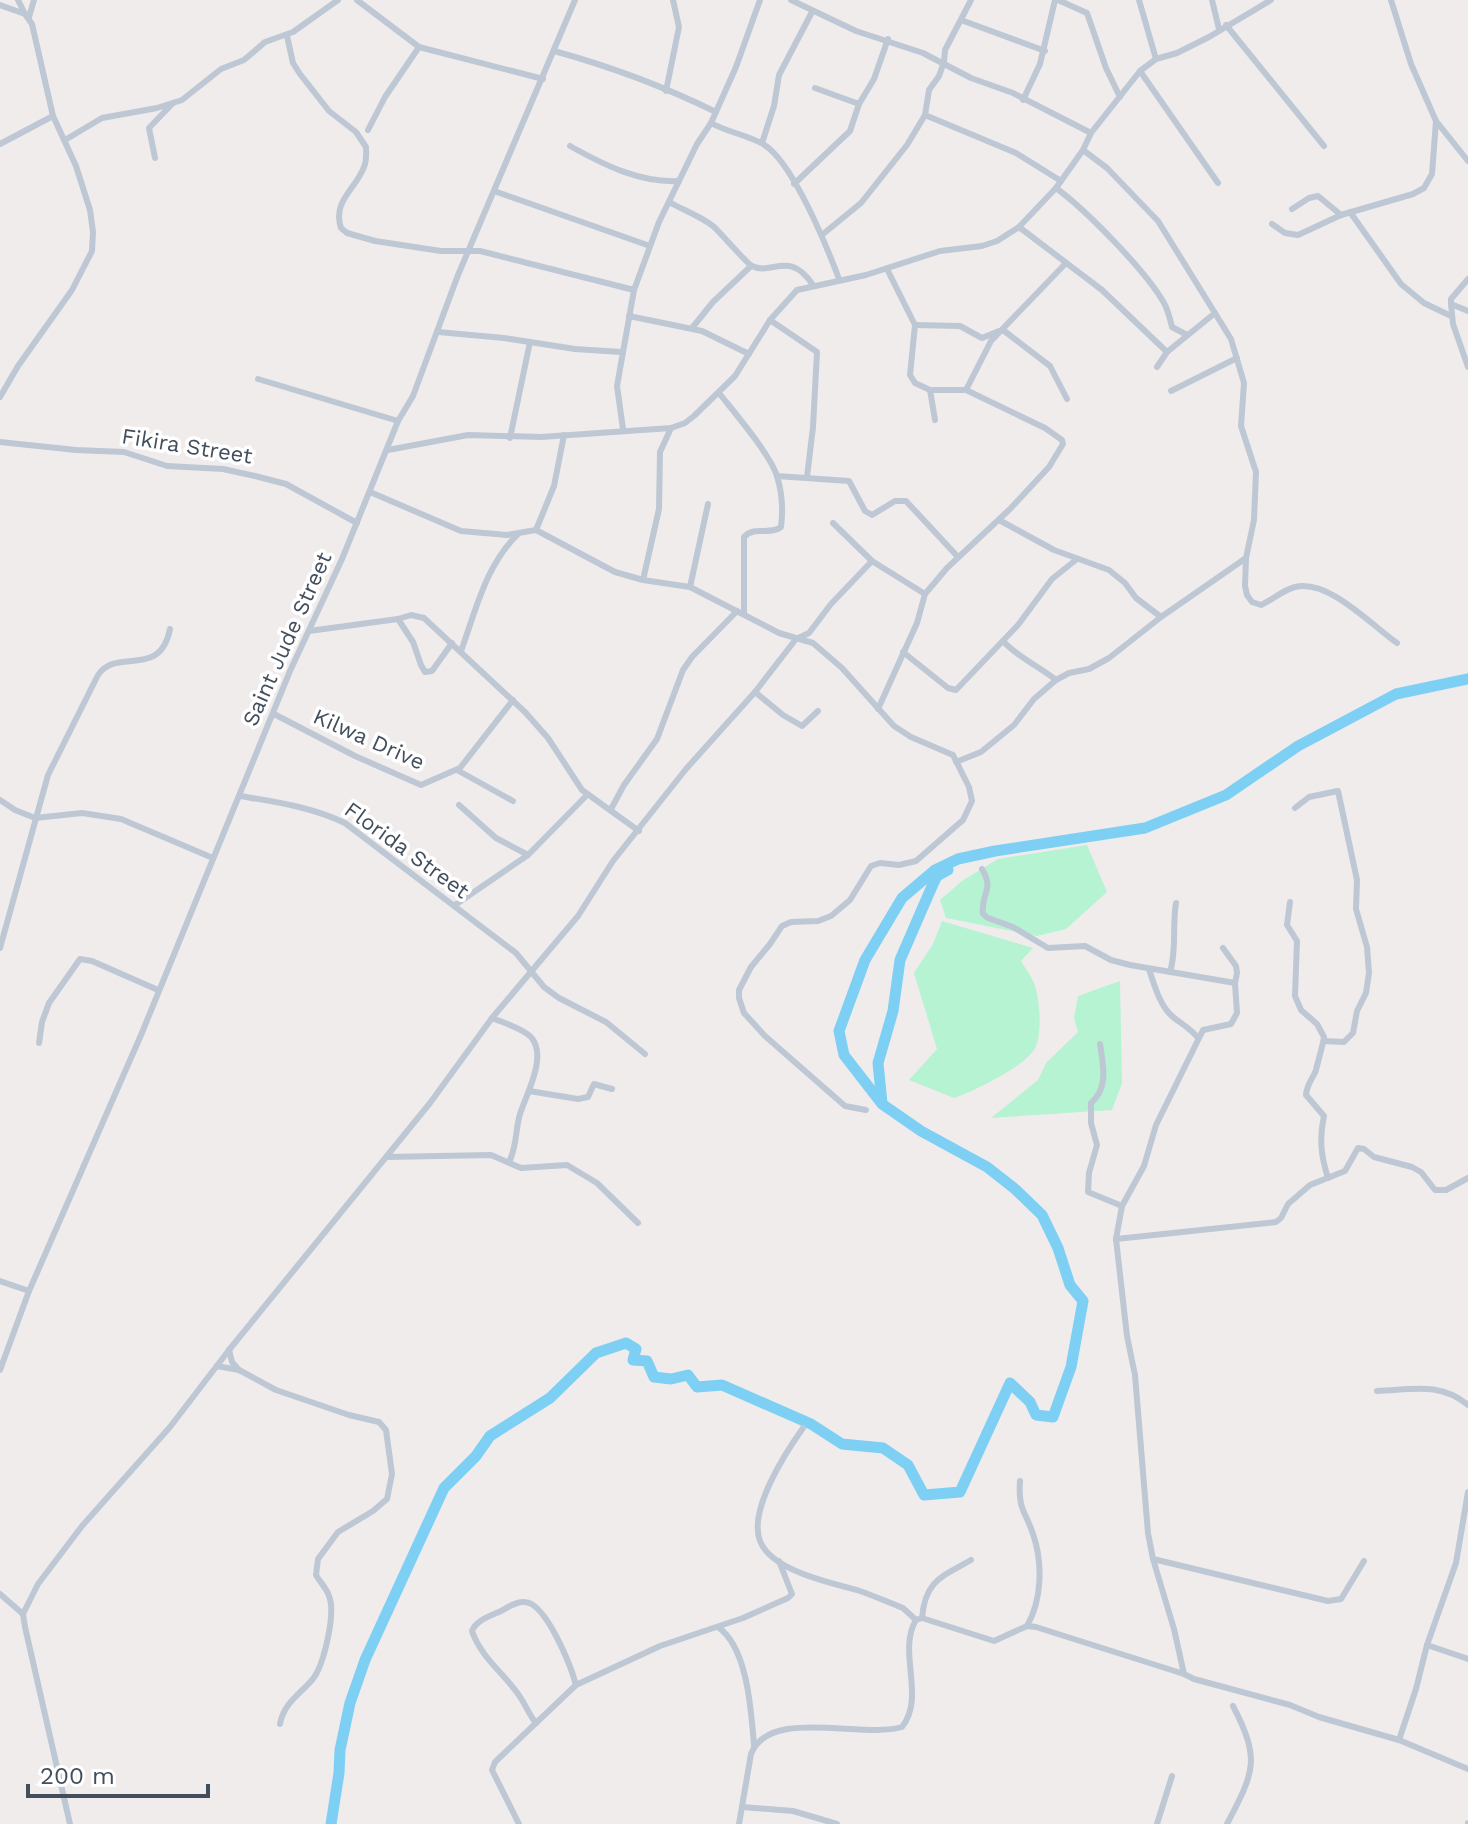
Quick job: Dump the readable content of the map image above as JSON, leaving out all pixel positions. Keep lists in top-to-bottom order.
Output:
{
  "streets": {
    "street": [
      "Fikira Street",
      "Saint Jude Street",
      "Kilwa Drive",
      "Florida Street"
    ]
  },
  "crossings": [
    ["Fikira Street", "Saint Jude Street"],
    ["Saint Jude Street", "Kilwa Drive"],
    ["Saint Jude Street", "Florida Street"]
  ],
  "scale_bar": "200 m"
}
